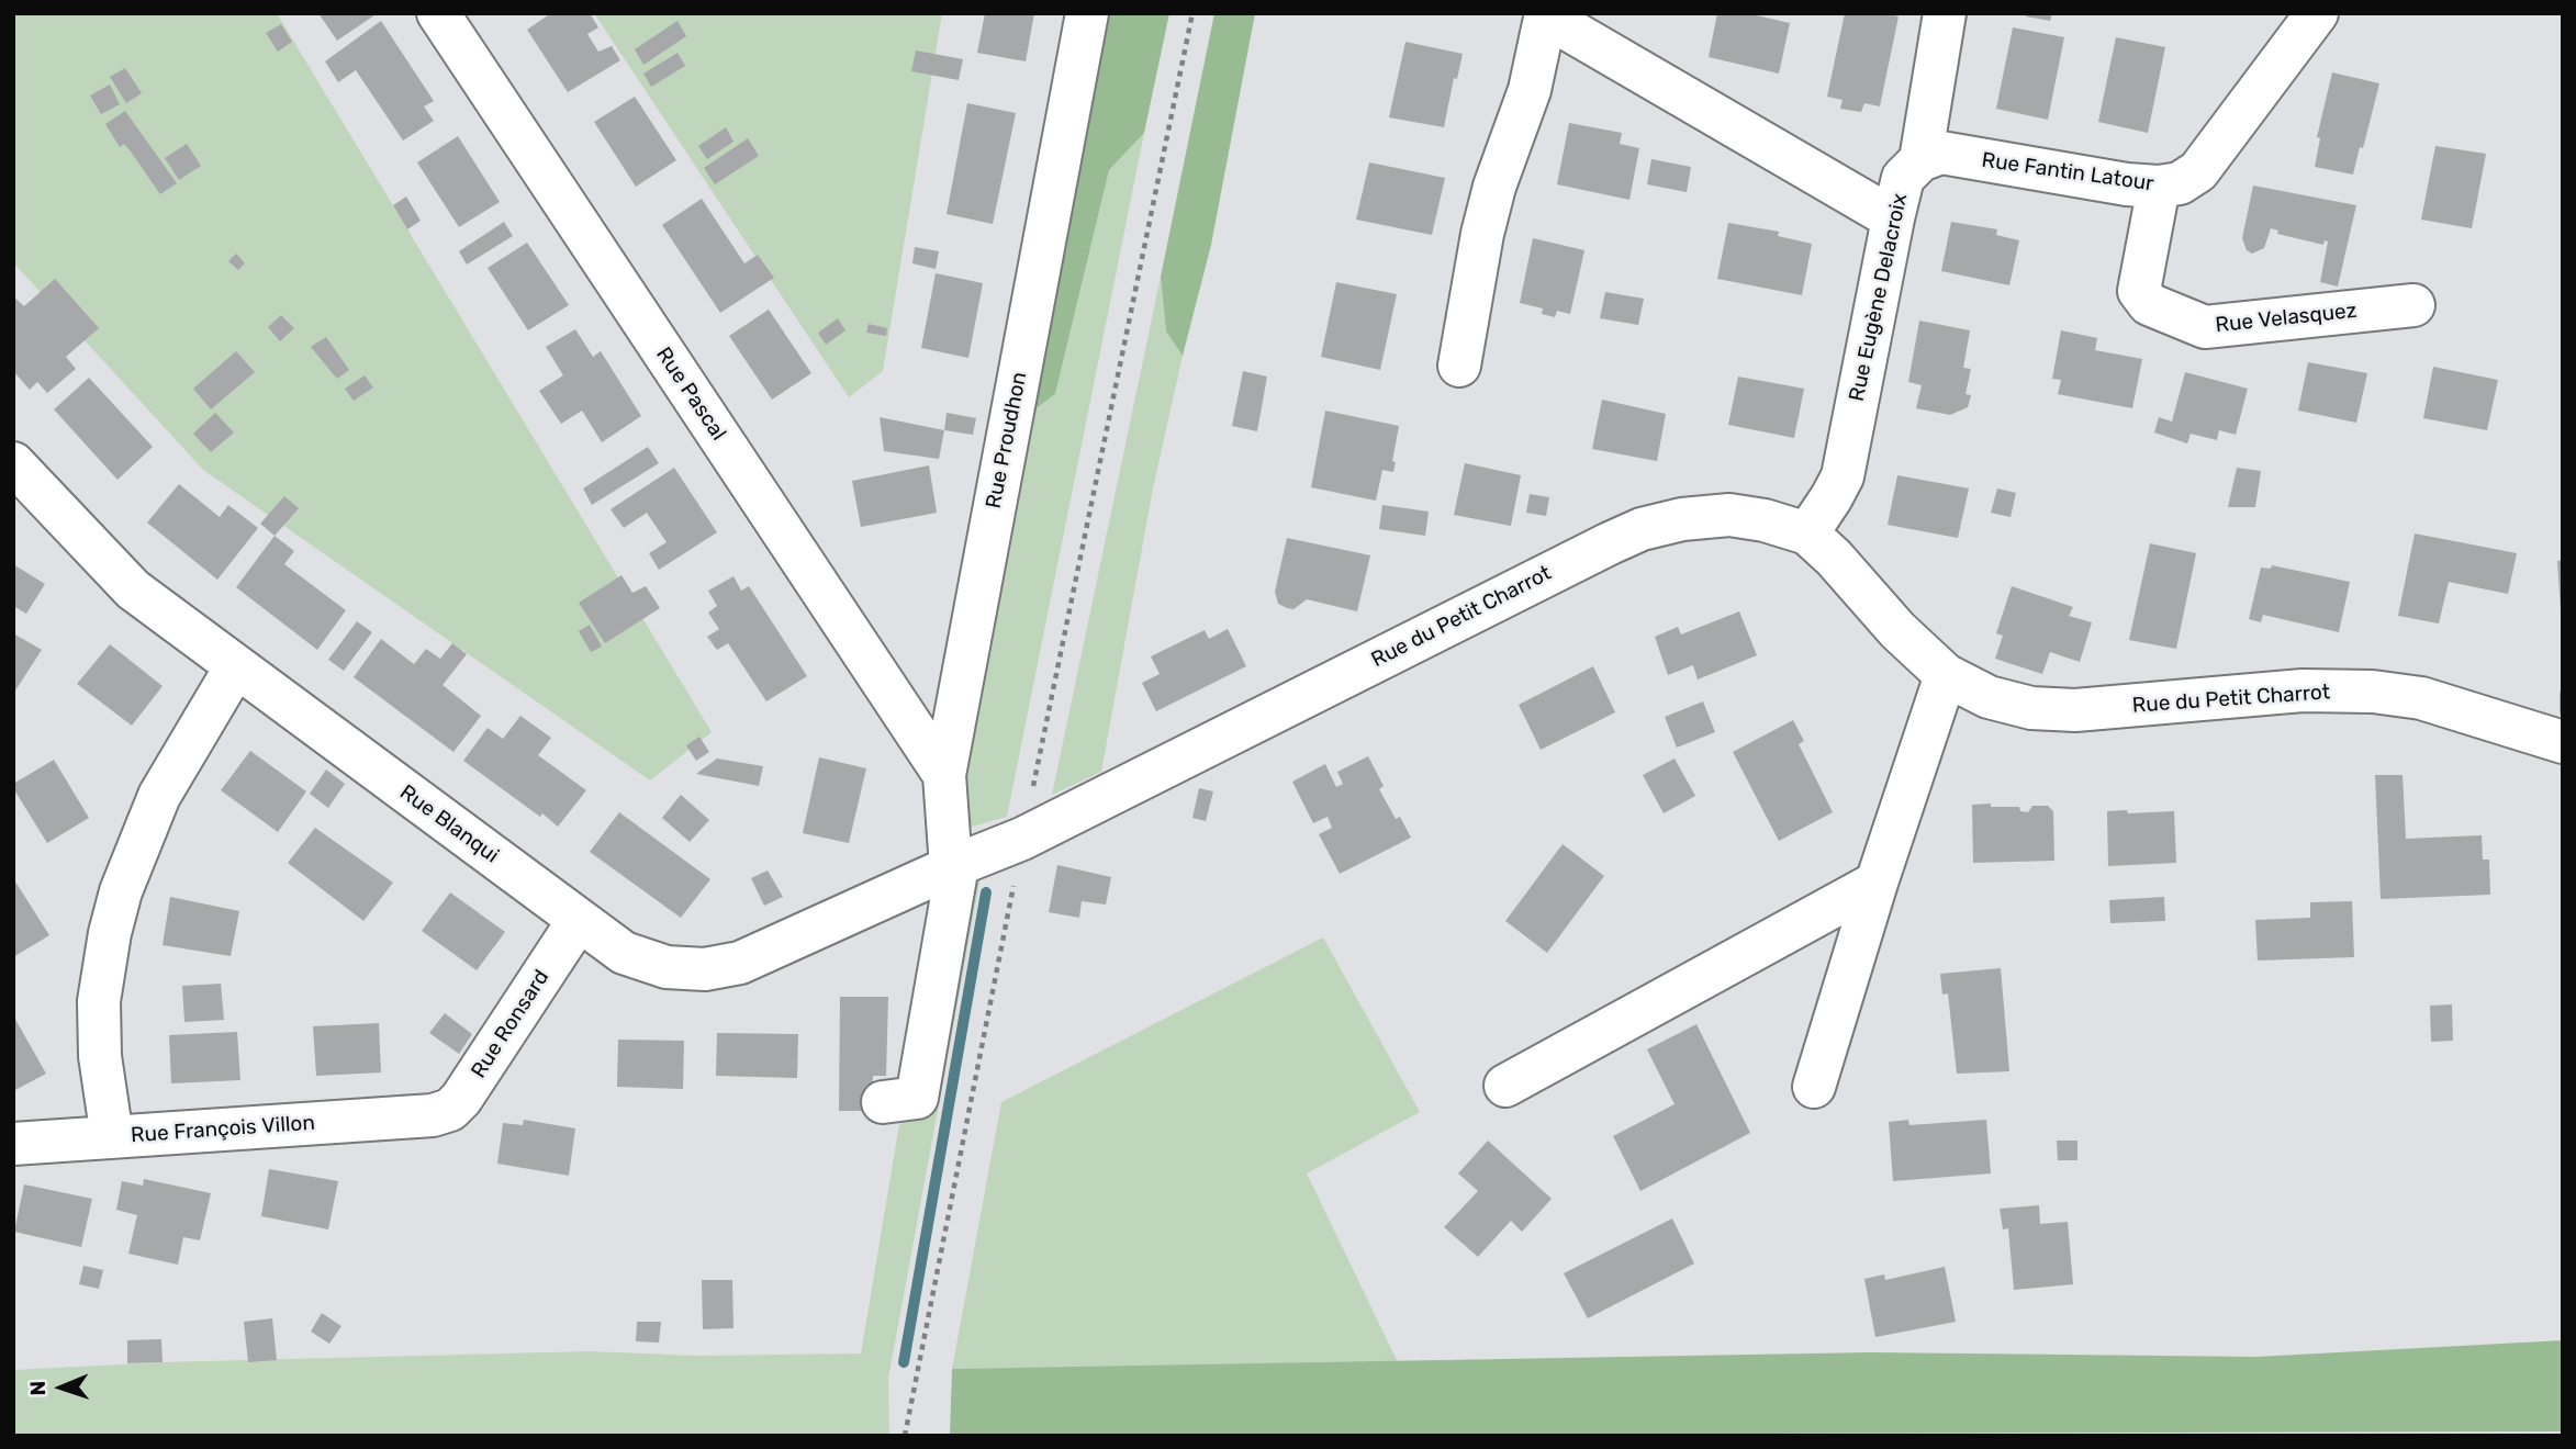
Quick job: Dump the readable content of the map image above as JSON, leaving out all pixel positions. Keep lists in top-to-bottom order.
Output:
{
  "streets": {
    "street": [
      "Rue Fantin Latour",
      "Rue Eugène Delacroix",
      "Rue Velasquez",
      "Rue Pascal",
      "Rue Proudhon",
      "Rue du Petit Charrot",
      "Rue Blanqui",
      "Rue Ronsard",
      "Rue François Villon"
    ]
  },
  "crossings": [
    ["Rue Fantin Latour", "Rue Eugène Delacroix"],
    ["Rue Fantin Latour", "Rue Velasquez"],
    ["Rue Eugène Delacroix", "Rue du Petit Charrot"],
    ["Rue Pascal", "Rue Proudhon"],
    ["Rue Proudhon", "Rue du Petit Charrot"],
    ["Rue Proudhon", "Rue Blanqui"],
    ["Rue du Petit Charrot", "Rue Blanqui"],
    ["Rue Blanqui", "Rue Ronsard"],
    ["Rue Ronsard", "Rue François Villon"]
  ],
  "north": "left"
}
